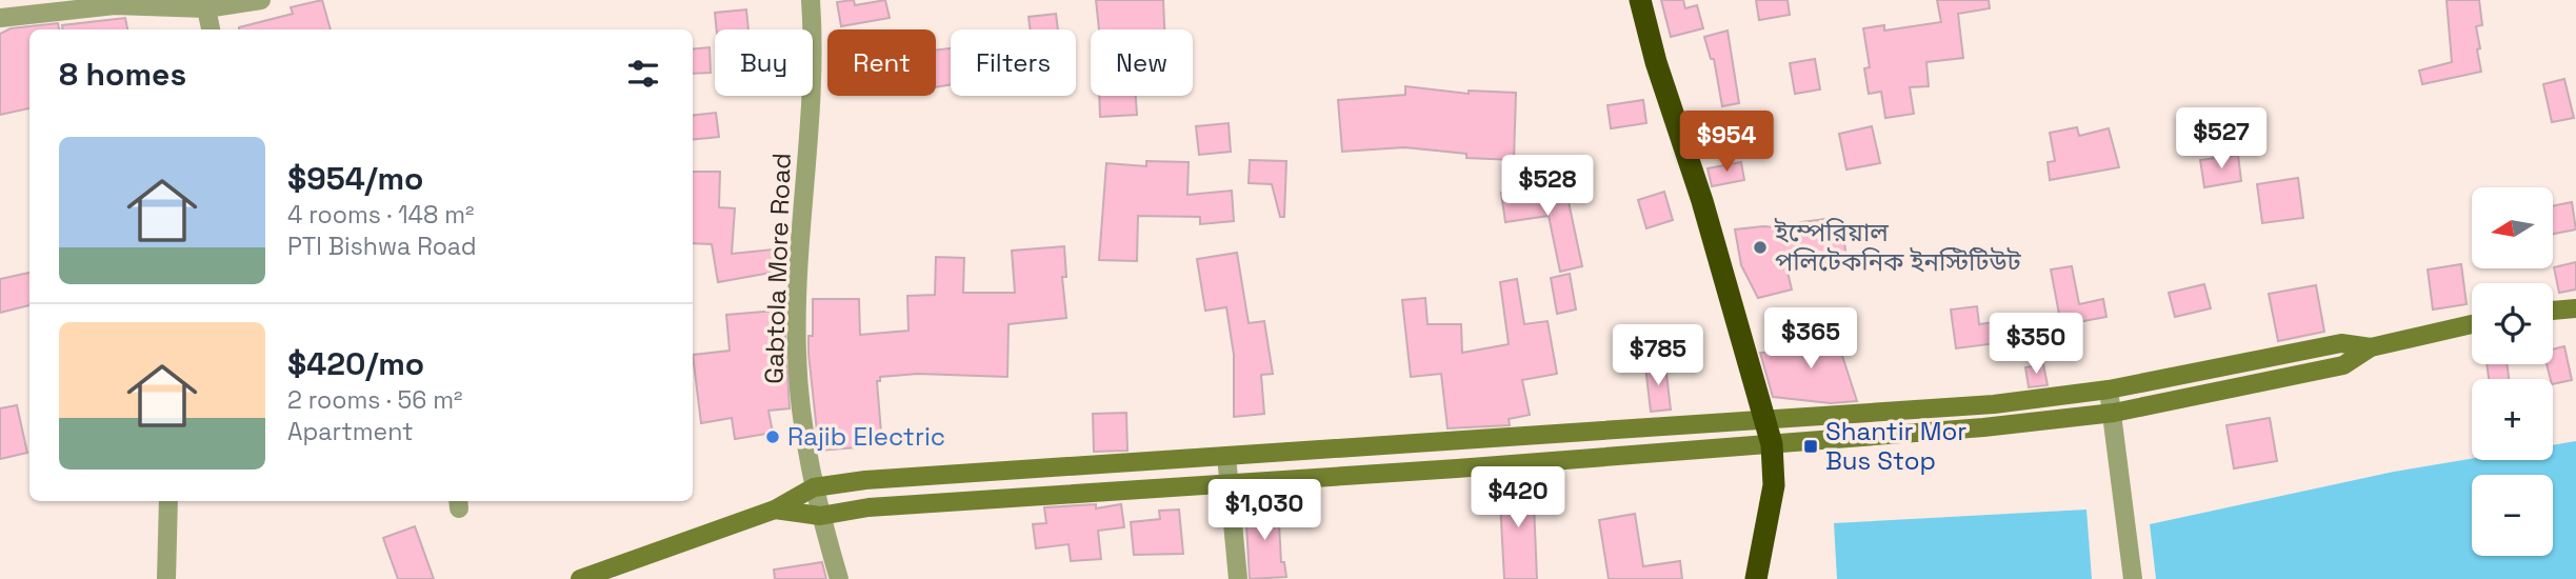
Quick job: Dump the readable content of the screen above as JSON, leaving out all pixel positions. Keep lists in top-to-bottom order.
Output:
{
  "streets": {
    "street": ["Gabtola More Road"]
  },
  "places": {
    "other": ["ইম্পেরিয়াল পলিটেকনিক ইনস্টিটিউট", "Rajib Electric"],
    "transit": ["Shantir Mor Bus Stop"]
  },
  "north": "left",
  "page": {
    "chip": [
      "Buy",
      "Rent",
      "Filters",
      "New"
    ],
    "heading": "8 homes",
    "price": [
      "$527",
      "$954",
      "$528",
      "$365",
      "$350",
      "$785",
      "$420",
      "$1,030"
    ],
    "list": [
      {
        "name": "$954/mo",
        "note": "4 rooms · 148 m² · PTI Bishwa Road"
      },
      {
        "name": "$420/mo",
        "note": "2 rooms · 56 m² · Apartment"
      }
    ],
    "map_buttons": ["+", "−"]
  }
}
